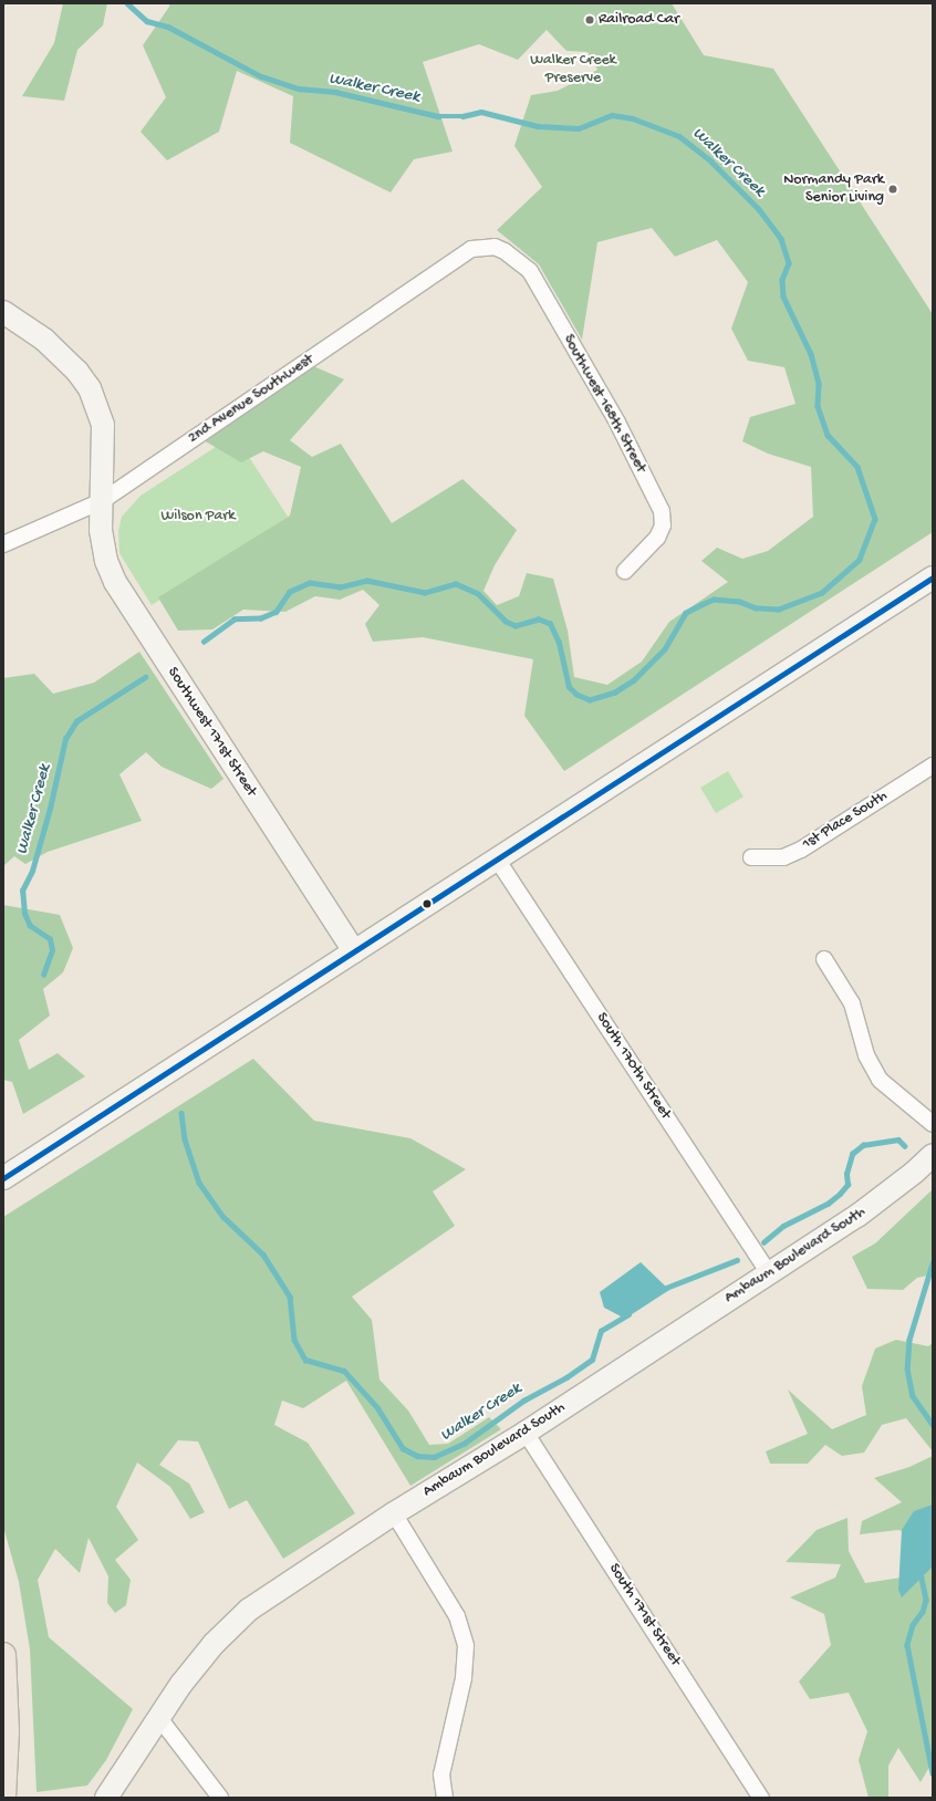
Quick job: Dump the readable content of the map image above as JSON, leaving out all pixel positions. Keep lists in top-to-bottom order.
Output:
{
  "streets": {
    "street": [
      "2nd Avenue Southwest",
      "Southwest 168th Street",
      "Southwest 171st Street",
      "1st Place South",
      "South 170th Street",
      "Ambaum Boulevard South",
      "South 171st Street"
    ]
  },
  "crossings": [
    ["2nd Avenue Southwest", "Southwest 168th Street"],
    ["2nd Avenue Southwest", "Southwest 171st Street"],
    ["South 170th Street", "Ambaum Boulevard South"],
    ["Ambaum Boulevard South", "South 171st Street"]
  ],
  "water": ["Walker Creek"],
  "parks": ["Walker Creek Preserve", "Wilson Park"],
  "places": ["Railroad Car", "Normandy Park Senior Living"]
}
